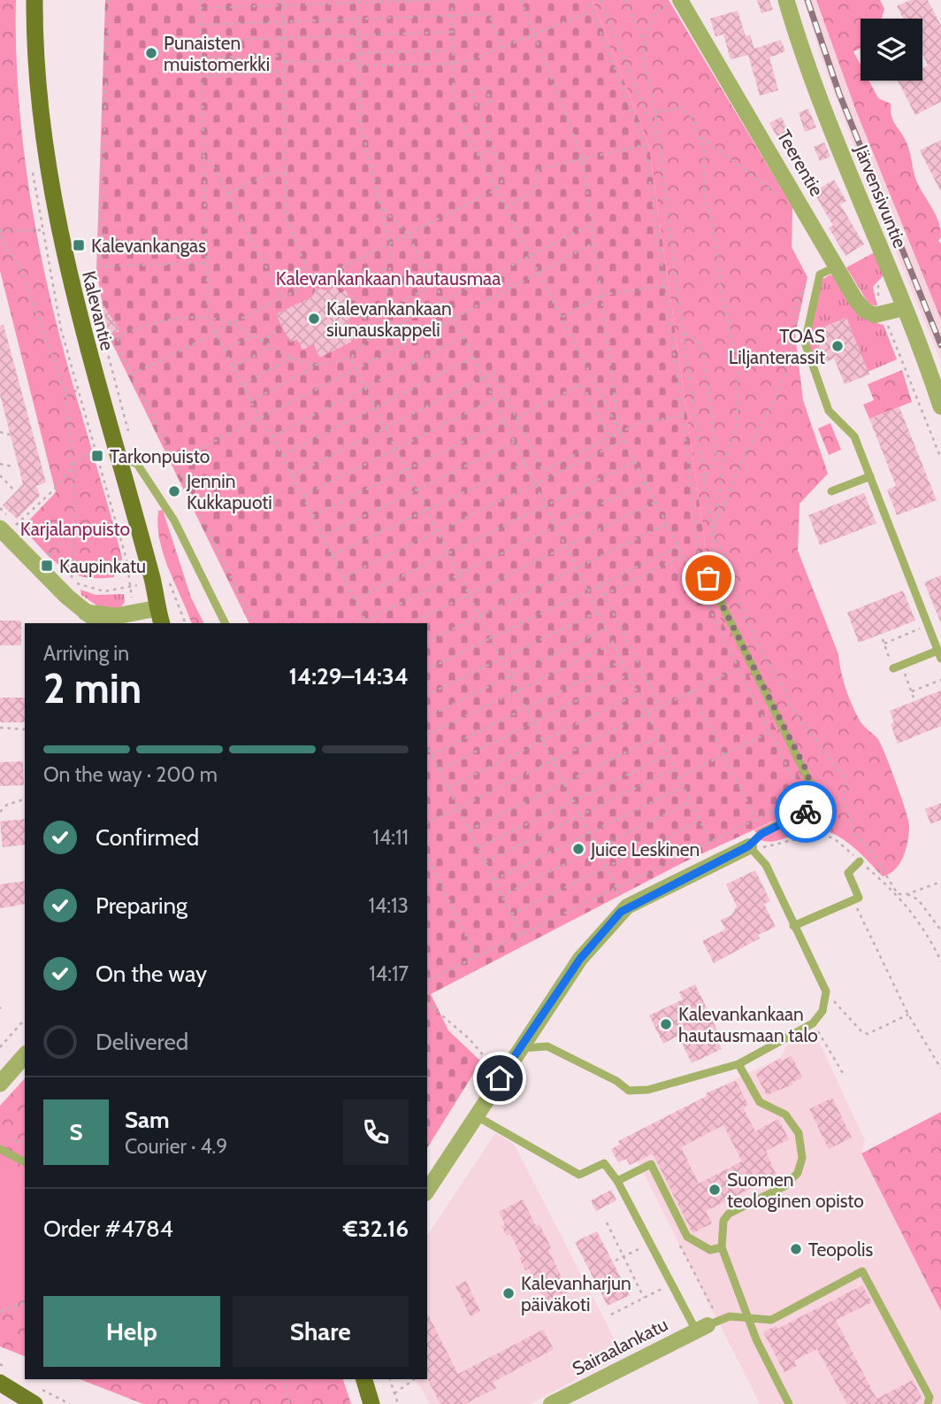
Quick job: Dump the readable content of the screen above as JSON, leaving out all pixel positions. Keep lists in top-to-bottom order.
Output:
{
  "streets": {
    "main road": ["Kalevantie"],
    "street": ["Teerentie", "Järvensivuntie", "Sairaalankatu"]
  },
  "crossings": [
    ["Teerentie", "Järvensivuntie"]
  ],
  "parks": ["Kalevankankaan hautausmaa", "Karjalanpuisto"],
  "places": {
    "other": [
      "Punaisten muistomerkki",
      "Kalevankankaan siunauskappeli",
      "TOAS Liljanterassit",
      "Jennin Kukkapuoti",
      "Juice Leskinen",
      "Kalevankankaan hautausmaan talo",
      "Suomen teologinen opisto",
      "Teopolis",
      "Kalevanharjun päiväkoti"
    ],
    "transit": ["Kalevankangas", "Tarkonpuisto", "Kaupinkatu"]
  },
  "page": {
    "heading": ["2 min", "Arriving in", "14:29–14:34"],
    "panel": [
      "Sam",
      "Courier · 4.9",
      "Order #4784",
      "€32.16"
    ],
    "bar": "On the way · 200 m",
    "list": [
      ["Confirmed", "14:11"],
      ["Preparing", "14:13"],
      ["On the way", "14:17"],
      "Delivered"
    ],
    "round": "S",
    "buttons": ["Help", "Share"]
  }
}
